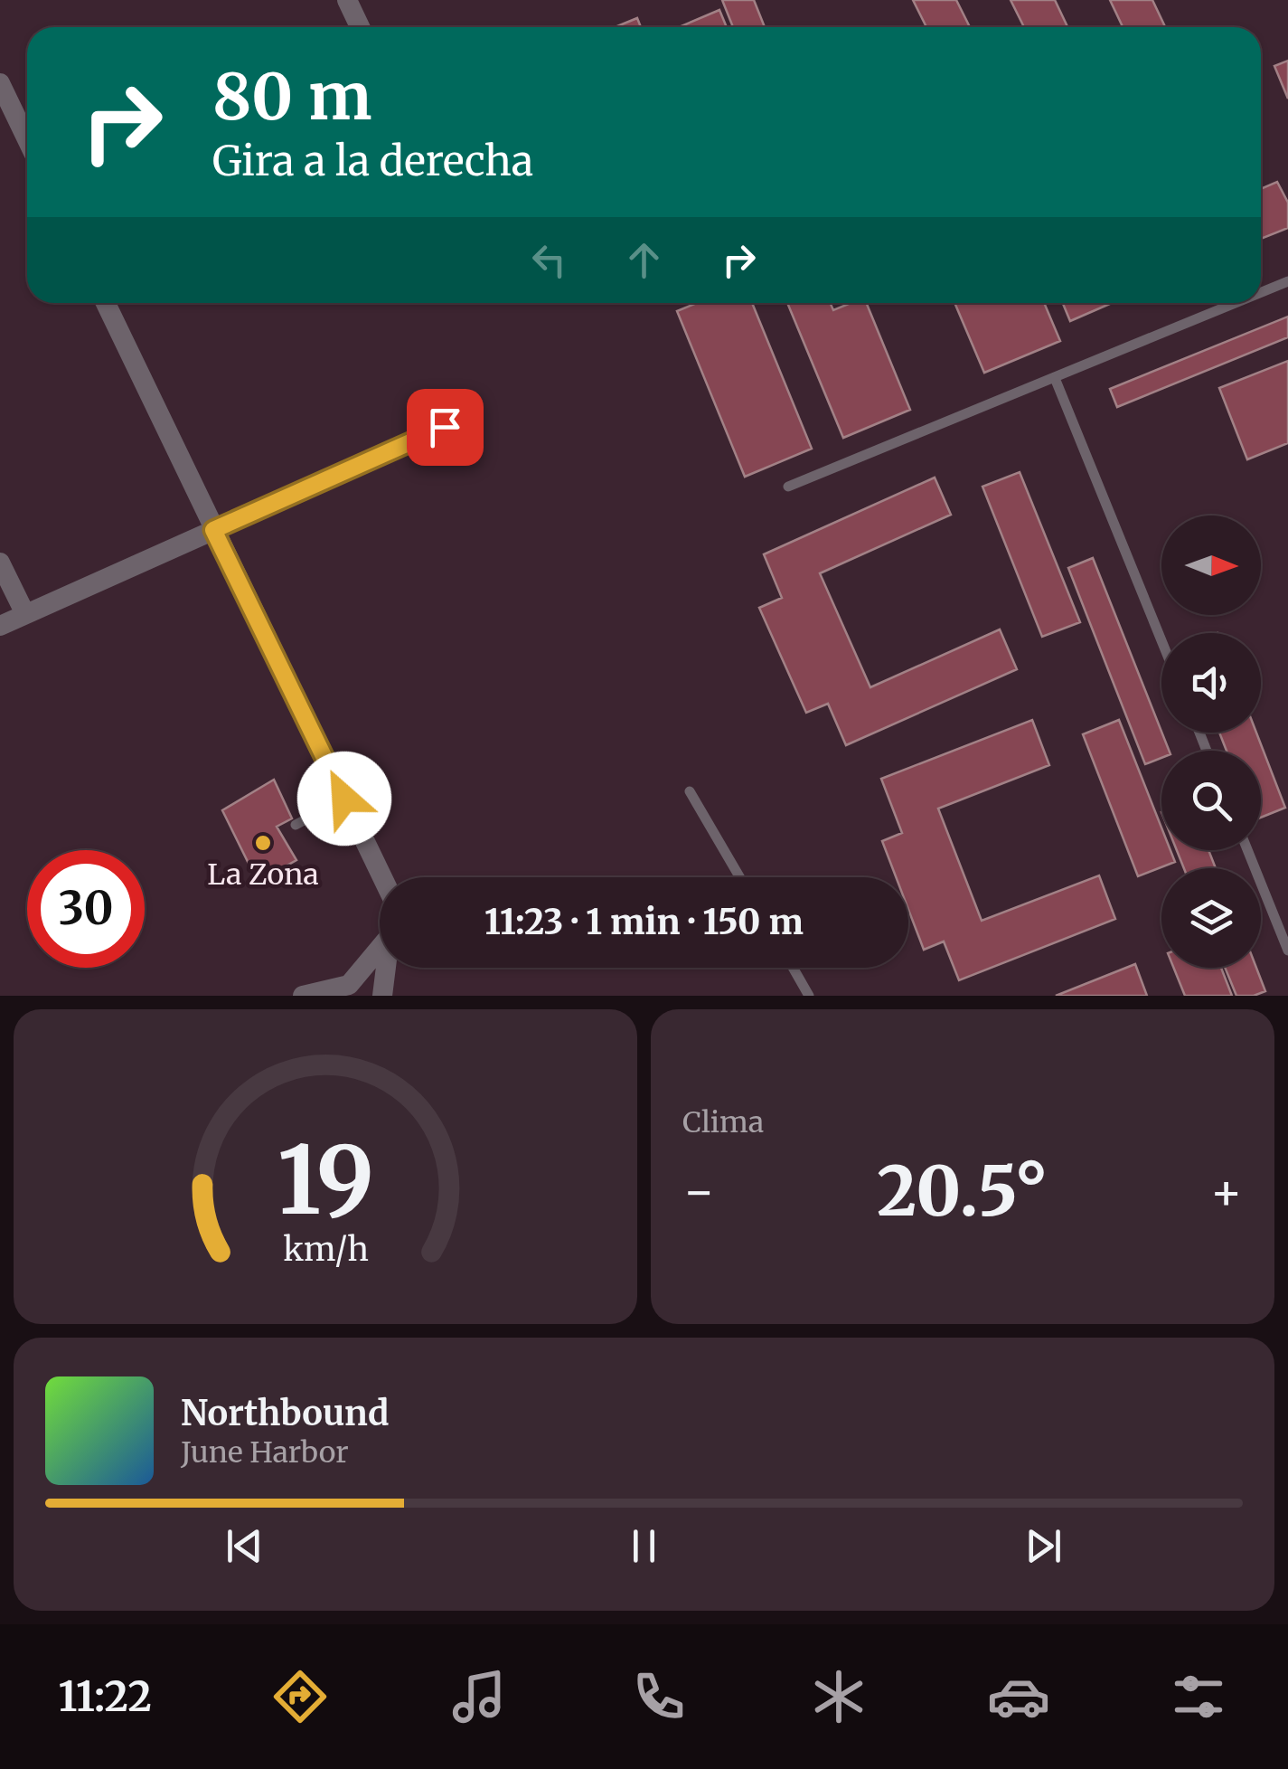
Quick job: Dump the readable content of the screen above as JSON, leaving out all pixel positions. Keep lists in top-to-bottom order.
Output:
{
  "places": ["La Zona"],
  "north": "right",
  "page": {
    "turn": ["80 m", "Gira a la derecha"],
    "limit": "30",
    "trip": "11:23 · 1 min · 150 m",
    "tile": "Clima",
    "heat": ["−", "20.5°", "+"],
    "song": ["Northbound", "June Harbor"],
    "tabs": "11:22",
    "gauge": ["19", "km/h"]
  }
}
